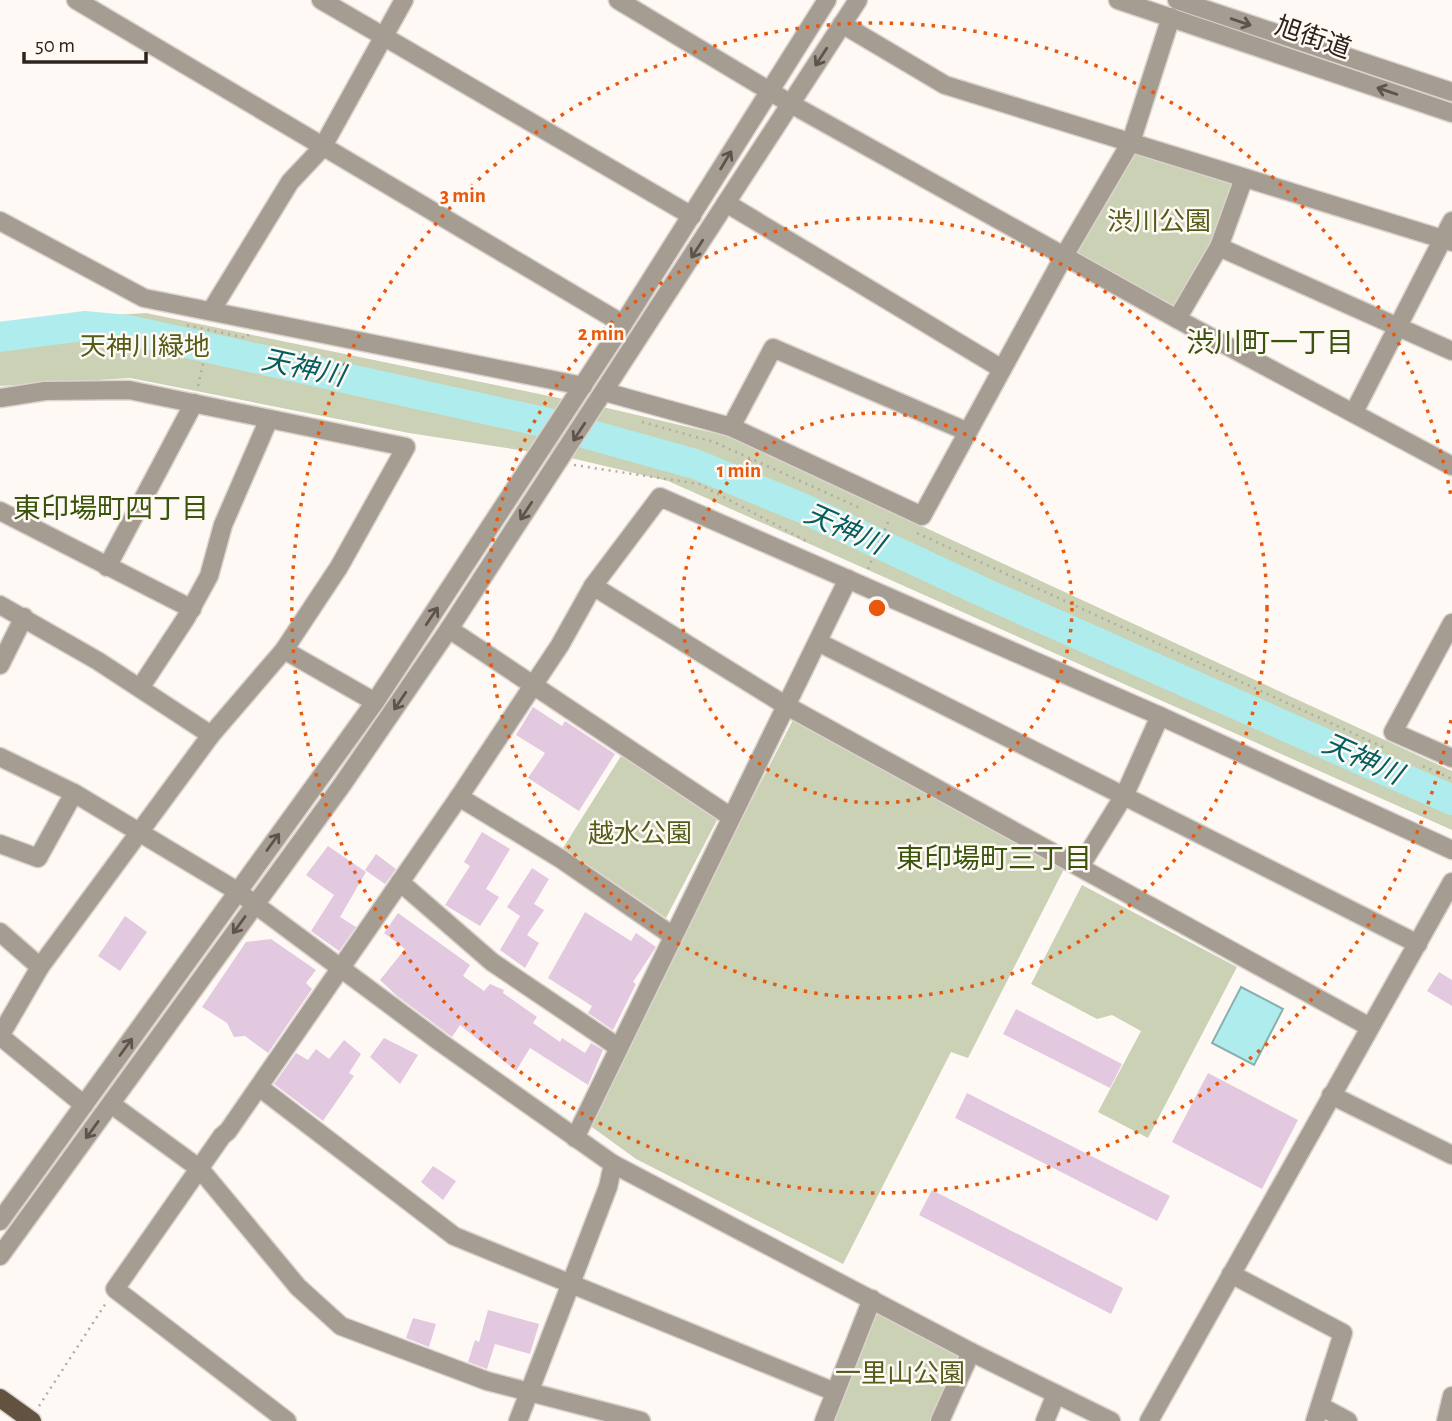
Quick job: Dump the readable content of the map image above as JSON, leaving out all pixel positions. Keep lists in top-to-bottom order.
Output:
{
  "streets": {
    "street": ["旭街道"]
  },
  "districts": ["渋川町一丁目", "東印場町四丁目", "東印場町三丁目"],
  "water": ["天神川"],
  "parks": [
    "渋川公園",
    "天神川緑地",
    "越水公園",
    "一里山公園"
  ],
  "scale_bar": "50 m",
  "rings": ["3 min", "2 min", "1 min"]
}
